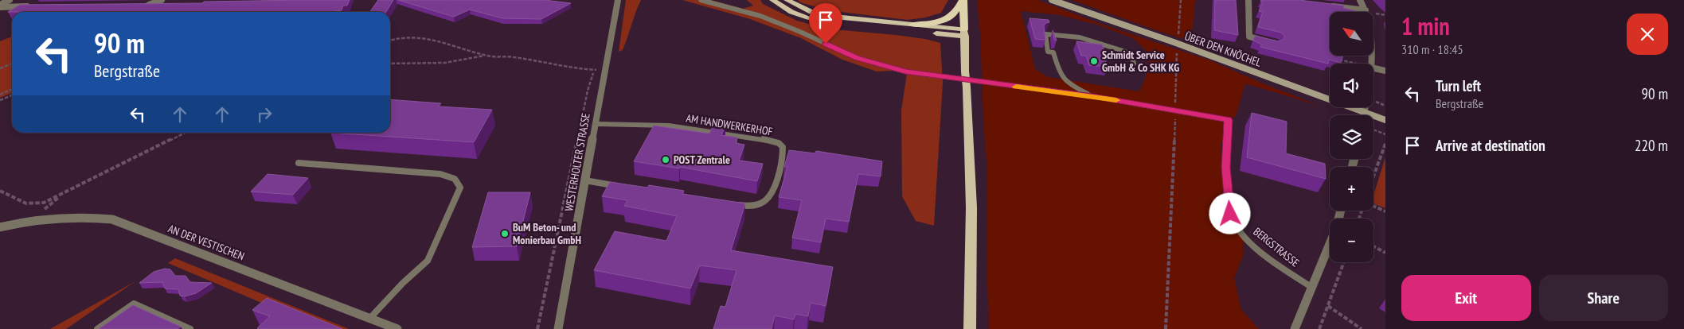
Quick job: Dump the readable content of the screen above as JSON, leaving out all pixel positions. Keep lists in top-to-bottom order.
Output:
{
  "streets": {
    "main road": ["ÜBER DEN KNÖCHEL"],
    "street": ["WESTERHOLTER STRASSE", "AN DER VESTISCHEN"],
    "lane": ["AM HANDWERKERHOF", "BERGSTRASSE"]
  },
  "crossings": [
    ["AM HANDWERKERHOF", "WESTERHOLTER STRASSE"]
  ],
  "places": ["Schmidt Service GmbH & Co SHK KG", "POST Zentrale", "BuM Beton- und Monierbau GmbH"],
  "north": "top left",
  "page": {
    "heading": ["1 min", "310 m · 18:45"],
    "map_buttons": ["+", "−"],
    "turn": ["90 m", "Bergstraße"],
    "list": [
      {
        "name": "Turn left",
        "note": "Bergstraße",
        "value": "90 m"
      },
      {
        "name": "Arrive at destination",
        "value": "220 m"
      }
    ],
    "buttons": ["Exit", "Share"]
  }
}
